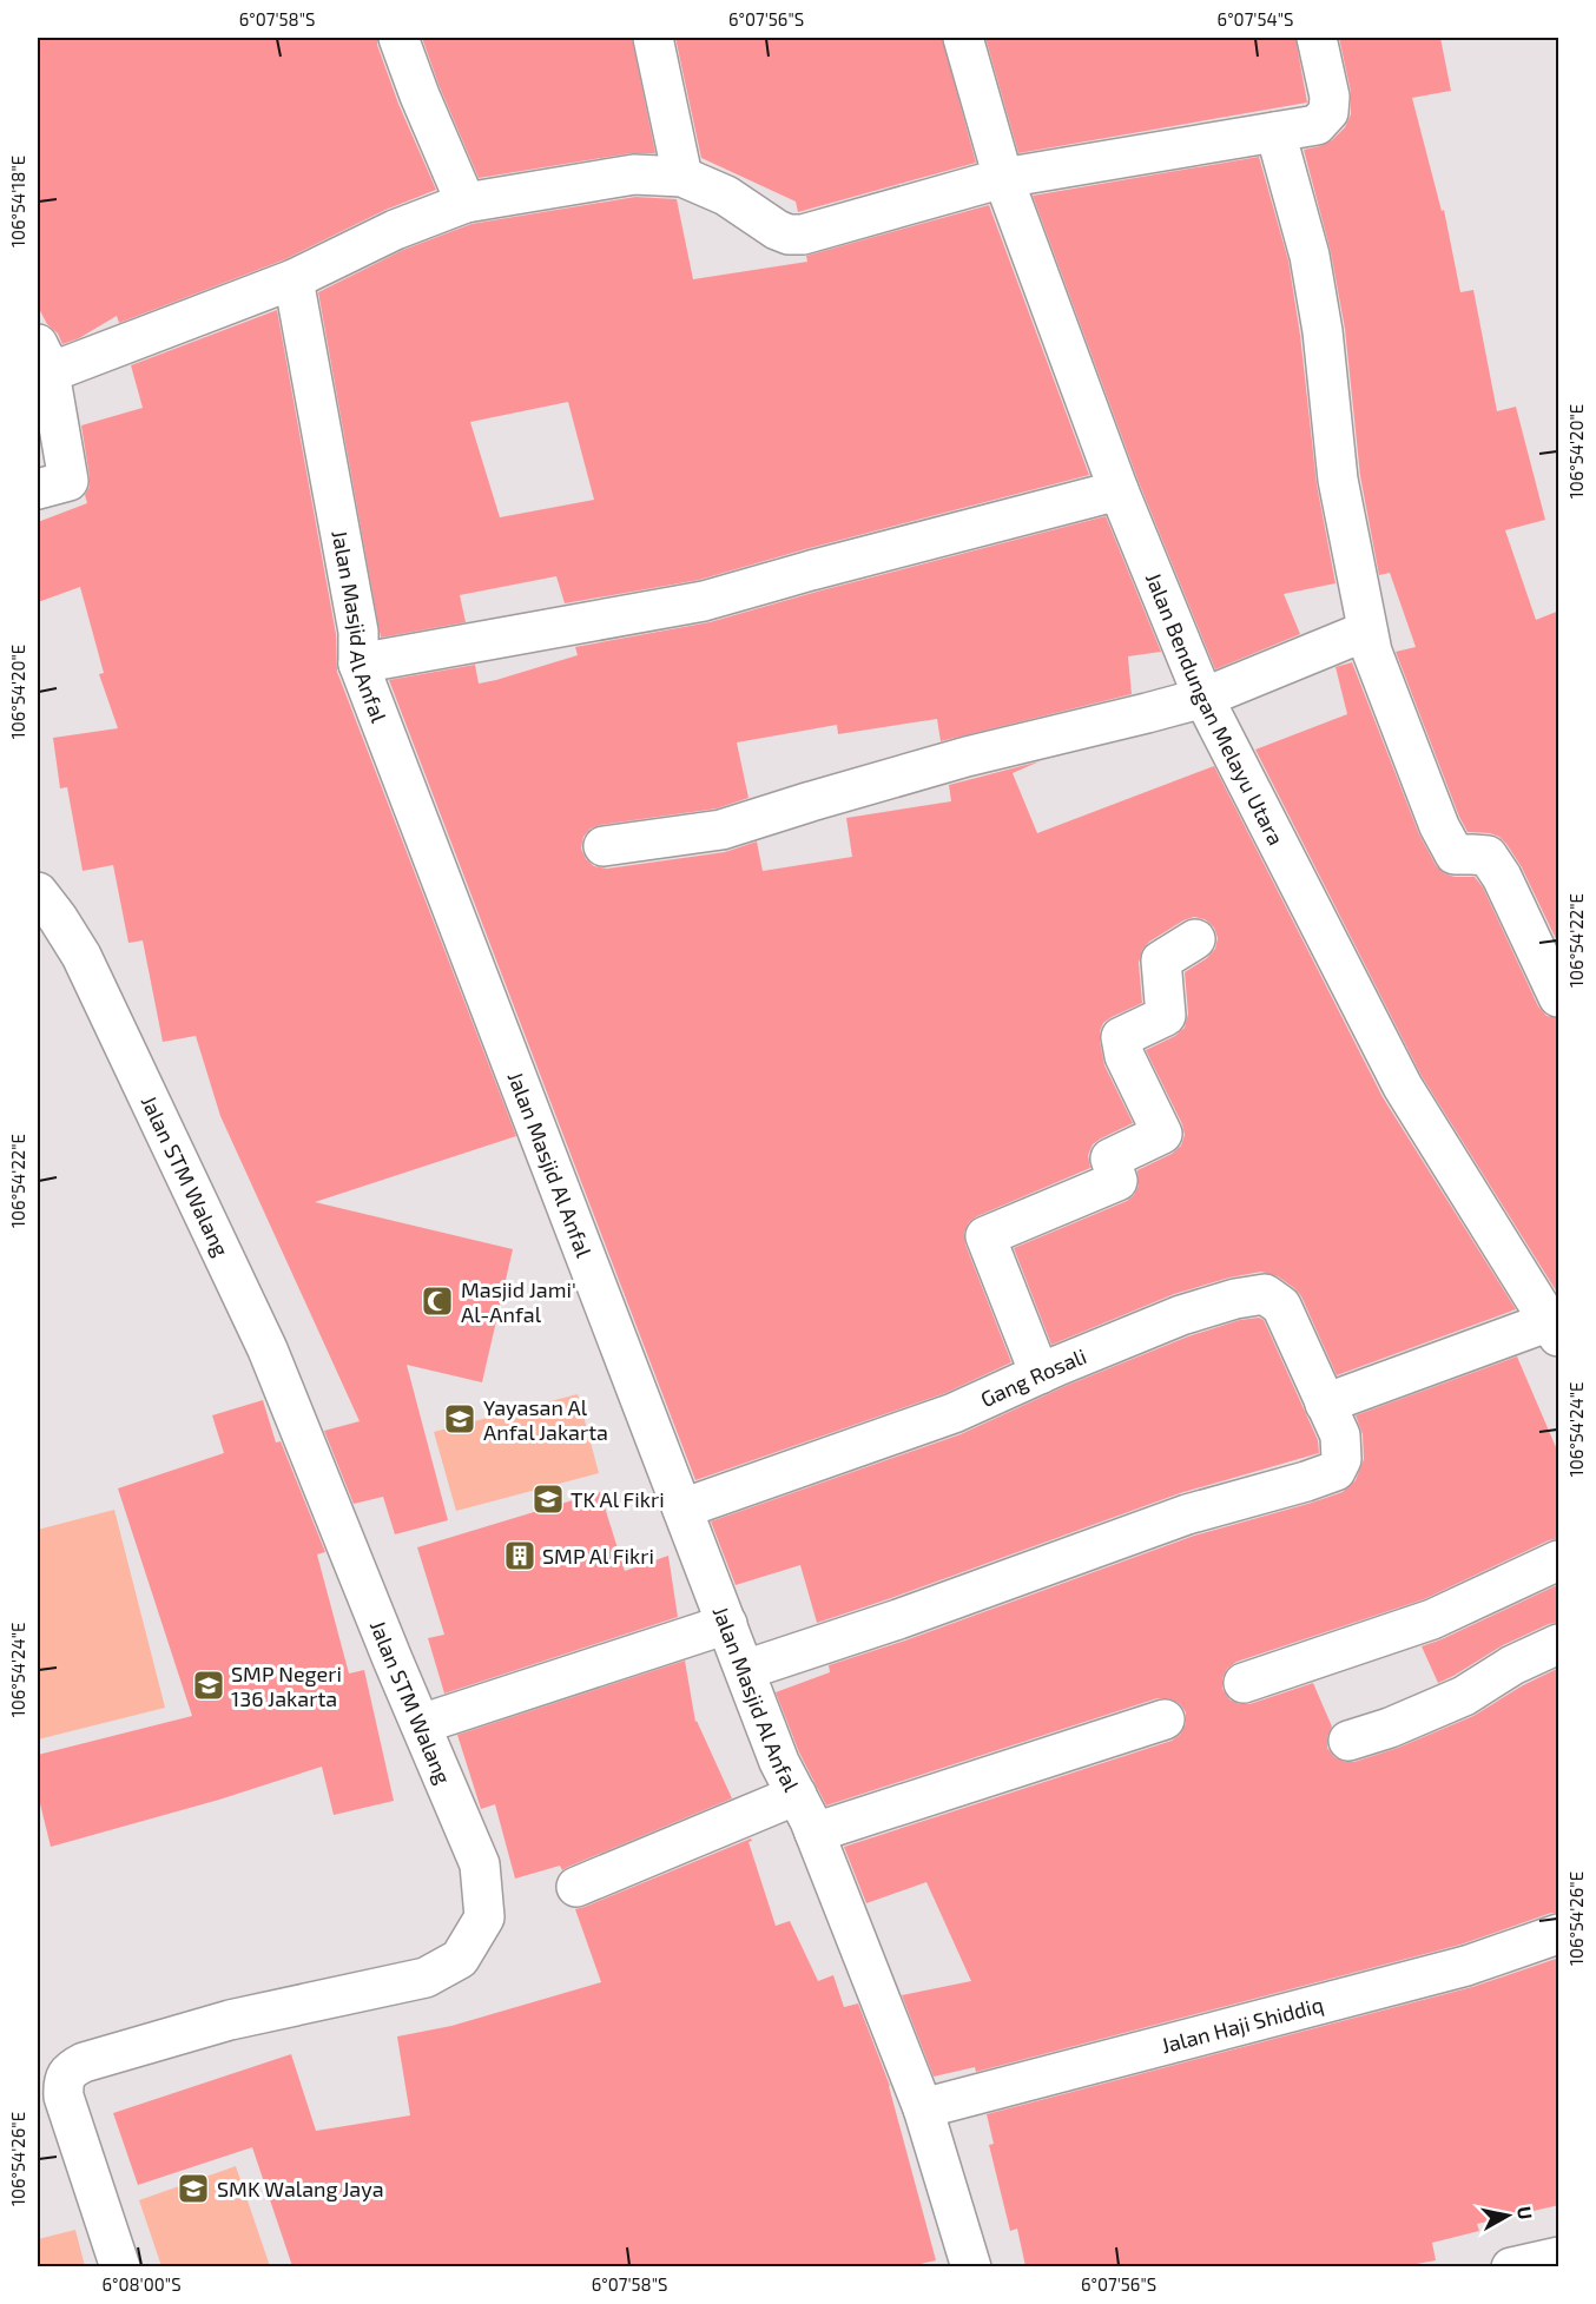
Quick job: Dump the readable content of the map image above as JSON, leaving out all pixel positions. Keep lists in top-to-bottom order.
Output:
{
  "streets": {
    "street": [
      "Jalan Masjid Al Anfal",
      "Jalan Bendungan Melayu Utara",
      "Jalan STM Walang",
      "Gang Rosali",
      "Jalan Haji Shiddiq"
    ]
  },
  "crossings": [
    ["Jalan Masjid Al Anfal", "Gang Rosali"],
    ["Jalan Masjid Al Anfal", "Jalan Haji Shiddiq"]
  ],
  "places": {
    "mosque": ["Masjid Jami' Al-Anfal"],
    "school or university": [
      "Yayasan Al Anfal Jakarta",
      "TK Al Fikri",
      "SMP Negeri 136 Jakarta",
      "SMK Walang Jaya"
    ],
    "building": ["SMP Al Fikri"]
  },
  "north": "right",
  "coordinates": [
    "6°07'58\"S",
    "6°07'56\"S",
    "6°07'54\"S",
    "106°54'18\"E",
    "106°54'20\"E",
    "106°54'22\"E",
    "106°54'24\"E",
    "106°54'26\"E",
    "6°08'00\"S"
  ]
}
